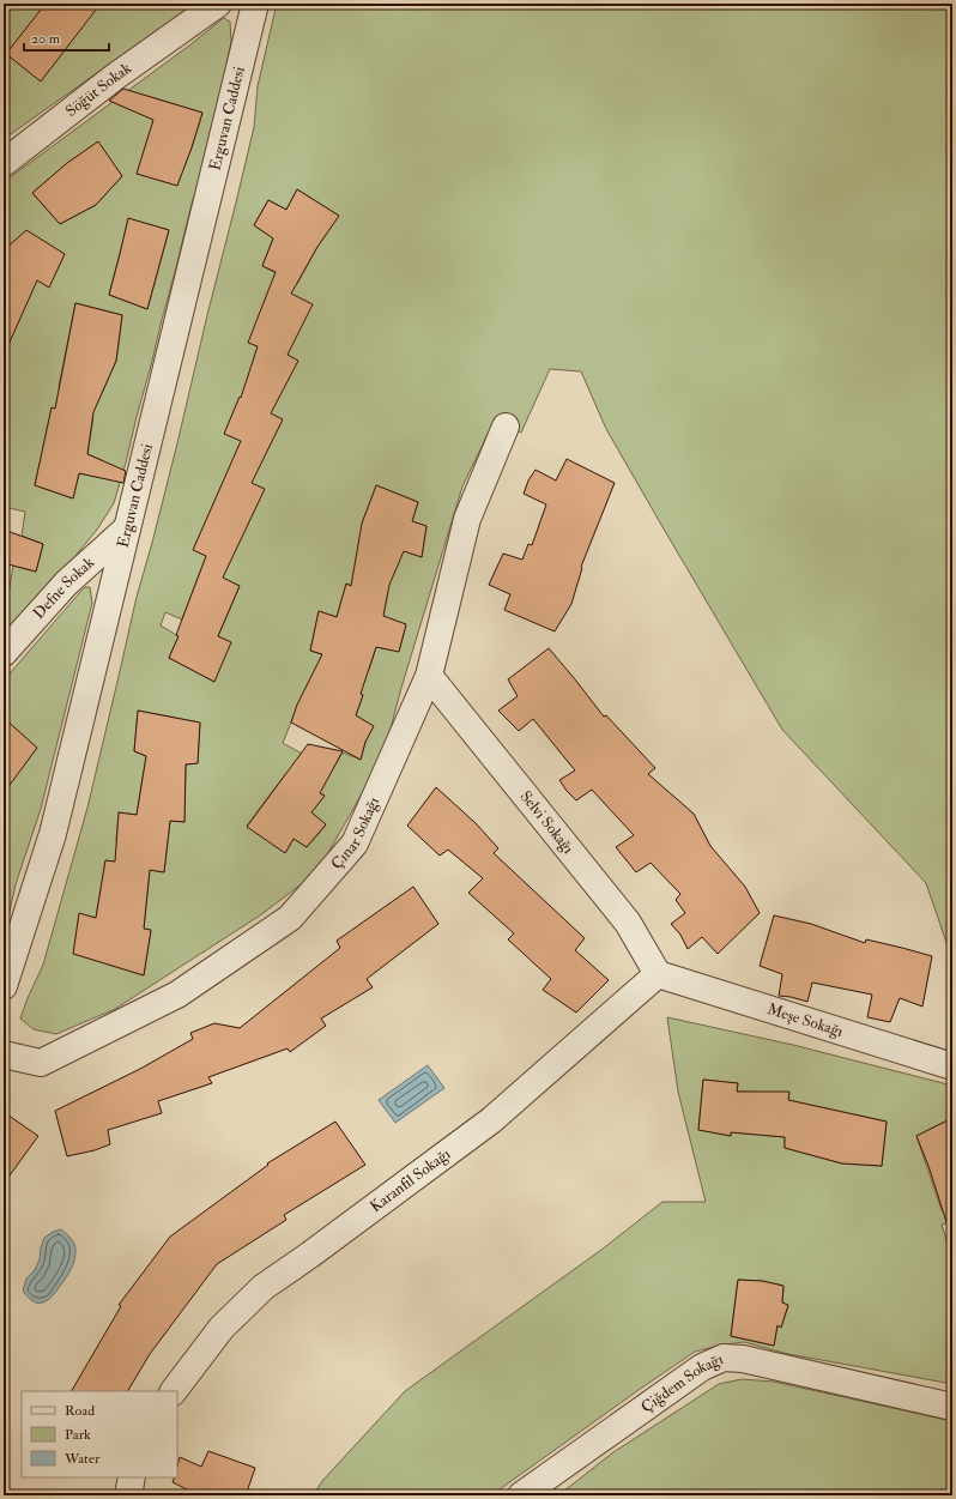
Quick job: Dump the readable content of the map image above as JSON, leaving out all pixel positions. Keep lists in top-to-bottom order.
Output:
{
  "streets": {
    "street": [
      "Söğüt Sokak",
      "Erguvan Caddesi",
      "Defne Sokak",
      "Selvi Sokağı",
      "Çınar Sokağı",
      "Meşe Sokağı",
      "Karanfil Sokağı",
      "Çiğdem Sokağı"
    ]
  },
  "crossings": [
    ["Erguvan Caddesi", "Defne Sokak"],
    ["Selvi Sokağı", "Çınar Sokağı"],
    ["Selvi Sokağı", "Meşe Sokağı"],
    ["Selvi Sokağı", "Karanfil Sokağı"],
    ["Meşe Sokağı", "Karanfil Sokağı"]
  ],
  "legend": ["Road", "Park", "Water"],
  "scale_bar": "20 m"
}
